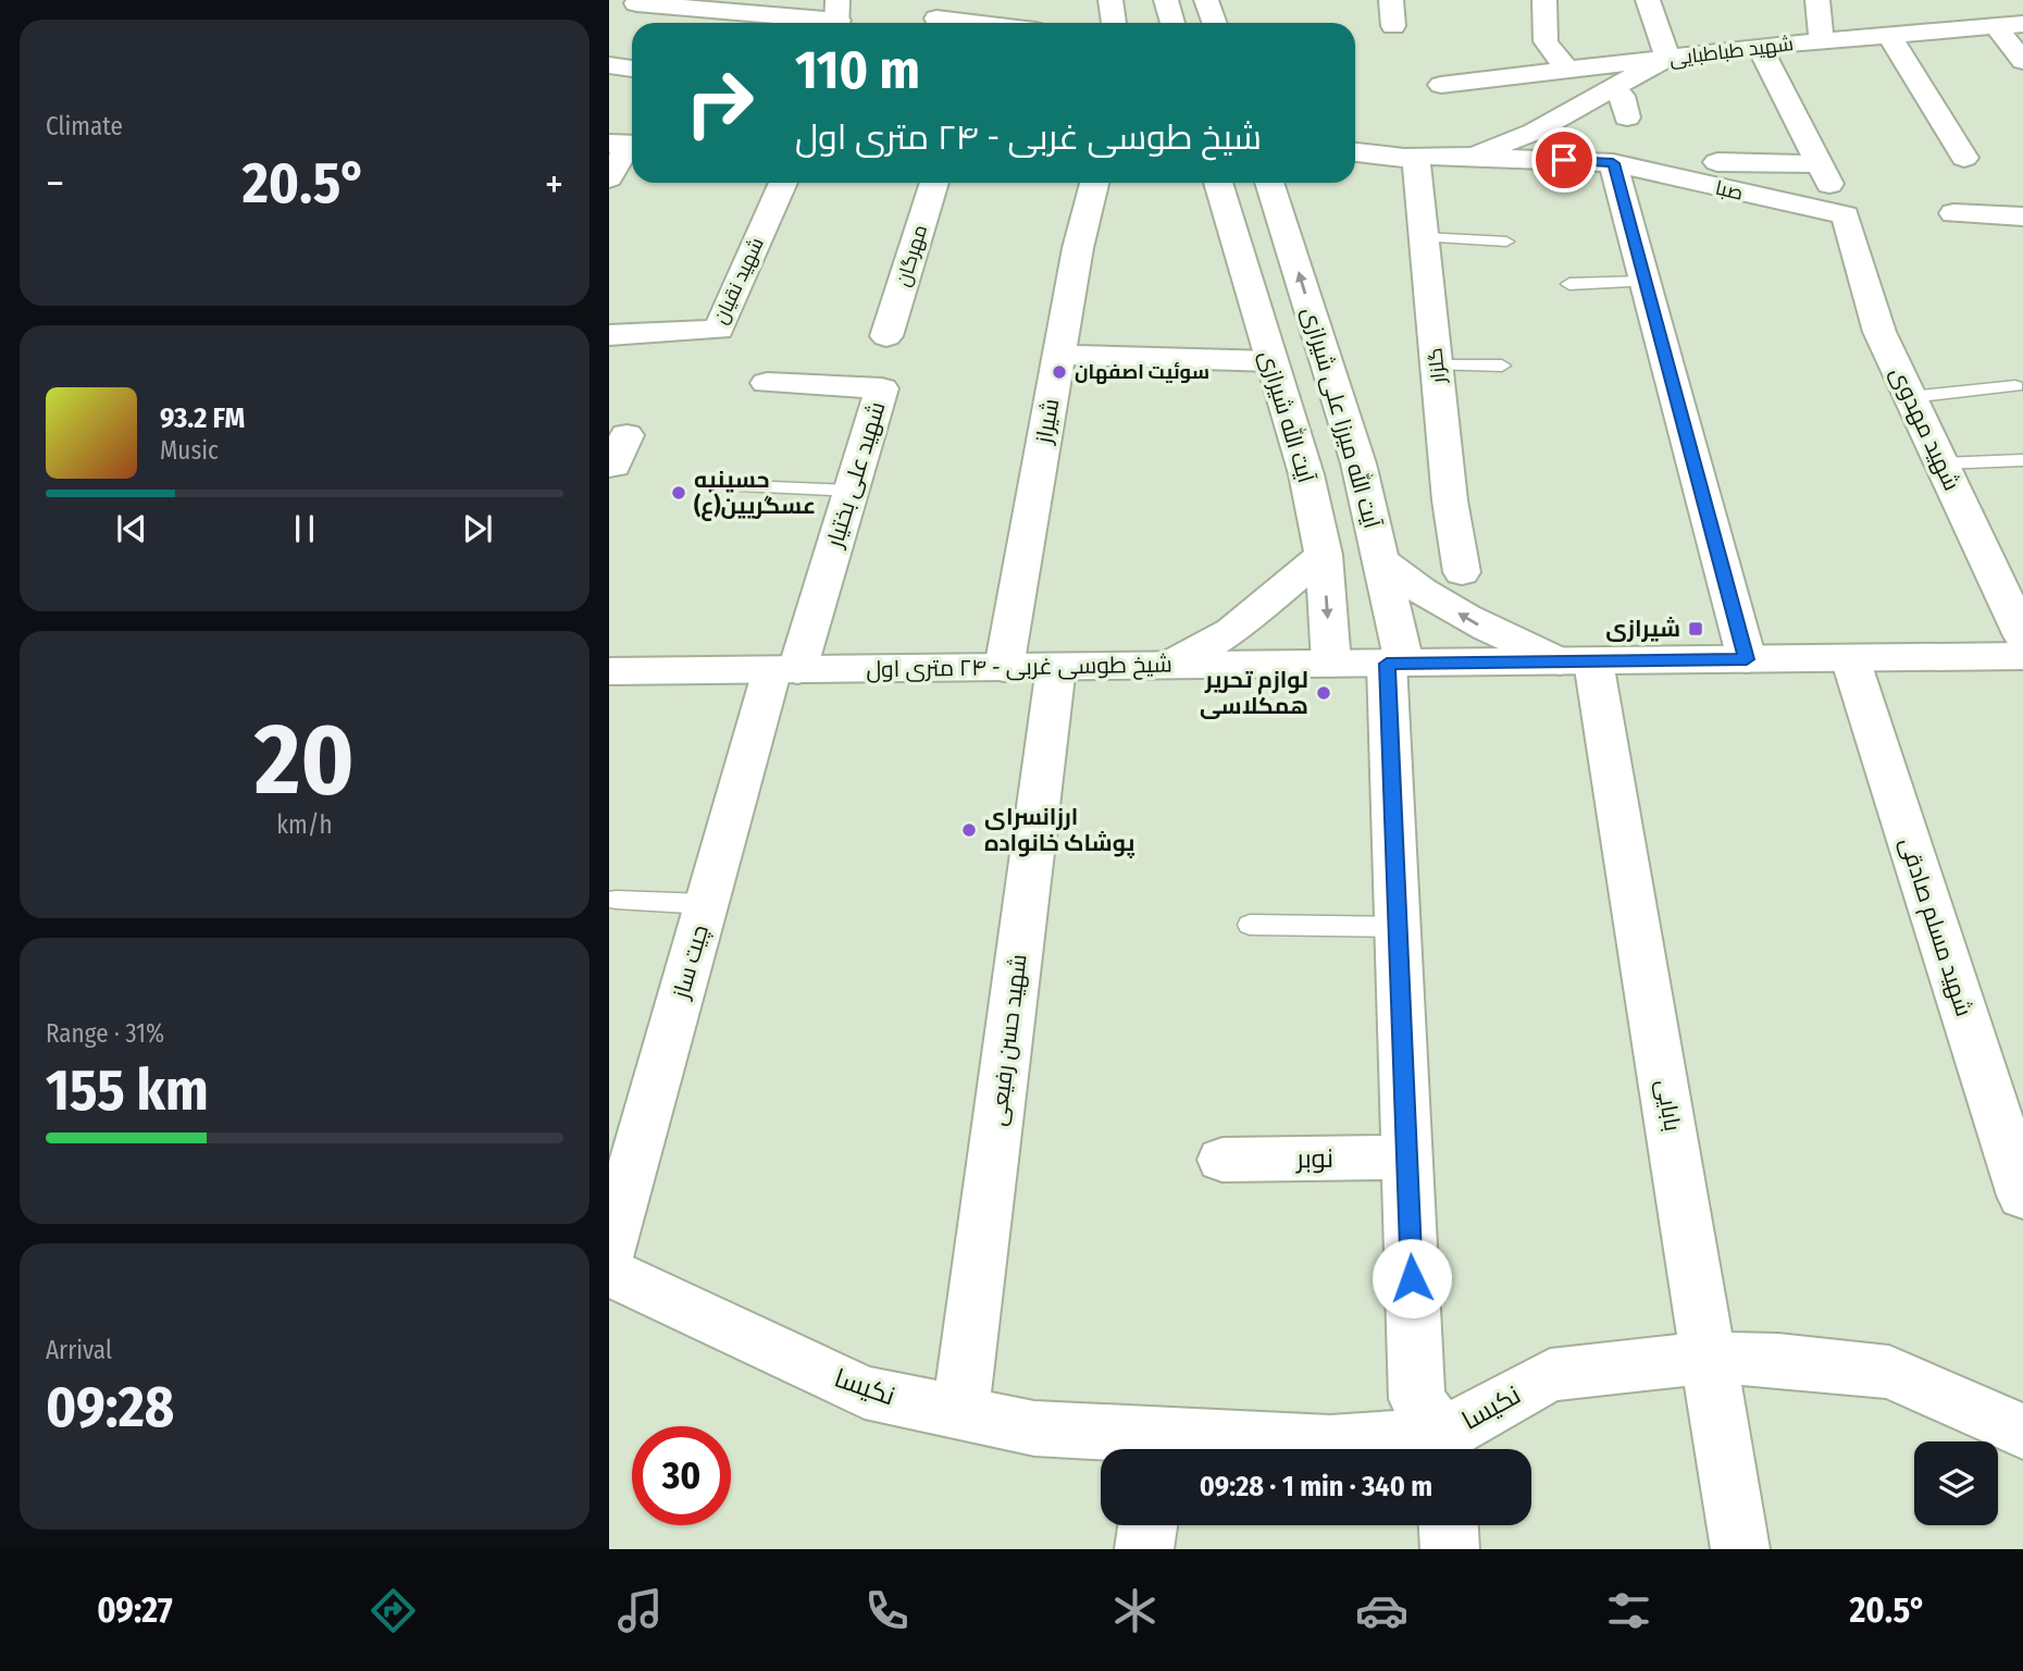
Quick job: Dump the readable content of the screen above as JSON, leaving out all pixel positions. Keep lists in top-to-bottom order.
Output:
{
  "streets": {
    "street": [
      "شهید طباطبایی",
      "صبا",
      "مهرگان",
      "شهید نقیان",
      "گلزار",
      "آیت الله شیرازی",
      "آیت الله میرزا علی شیرازی",
      "شیراز",
      "شهید مهدوی",
      "شهید علی بختیار",
      "شیخ طوسی غربی - ۲۴ متری اول",
      "شهید مسلم صادقی",
      "چیت ساز",
      "شهید حسن رفیعی",
      "بابایی",
      "نوبر",
      "نکیسا"
    ]
  },
  "crossings": [
    ["صبا", "شهید مهدوی"],
    ["آیت الله شیرازی", "شیخ طوسی غربی - ۲۴ متری اول"],
    ["آیت الله میرزا علی شیرازی", "شیخ طوسی غربی - ۲۴ متری اول"],
    ["آیت الله میرزا علی شیرازی", "نوبر"],
    ["آیت الله میرزا علی شیرازی", "نکیسا"],
    ["شیراز", "شیخ طوسی غربی - ۲۴ متری اول"],
    ["شهید علی بختیار", "شیخ طوسی غربی - ۲۴ متری اول"],
    ["شهید علی بختیار", "چیت ساز"],
    ["شیخ طوسی غربی - ۲۴ متری اول", "شهید مسلم صادقی"],
    ["شیخ طوسی غربی - ۲۴ متری اول", "چیت ساز"],
    ["شیخ طوسی غربی - ۲۴ متری اول", "شهید حسن رفیعی"],
    ["شیخ طوسی غربی - ۲۴ متری اول", "بابایی"],
    ["شهید حسن رفیعی", "نکیسا"],
    ["بابایی", "نکیسا"]
  ],
  "places": {
    "other": [
      "سوئیت اصفهان",
      "حسینیه عسگریین(ع)",
      "لوازم تحریر همکلاسی",
      "ارزانسرای پوشاک خانواده"
    ],
    "transit": ["شیرازی"]
  },
  "page": {
    "tile": [
      "Climate",
      ["20", "km/h"],
      ["Range · 31%", "155 km"],
      ["Arrival", "09:28"]
    ],
    "turn": ["110 m", "شیخ طوسی غربی - ۲۴ متری اول"],
    "heat": ["−", "20.5°", "+"],
    "song": ["93.2 FM", "Music"],
    "limit": "30",
    "trip": "09:28 · 1 min · 340 m",
    "tabs": ["09:27", "20.5°"]
  }
}
